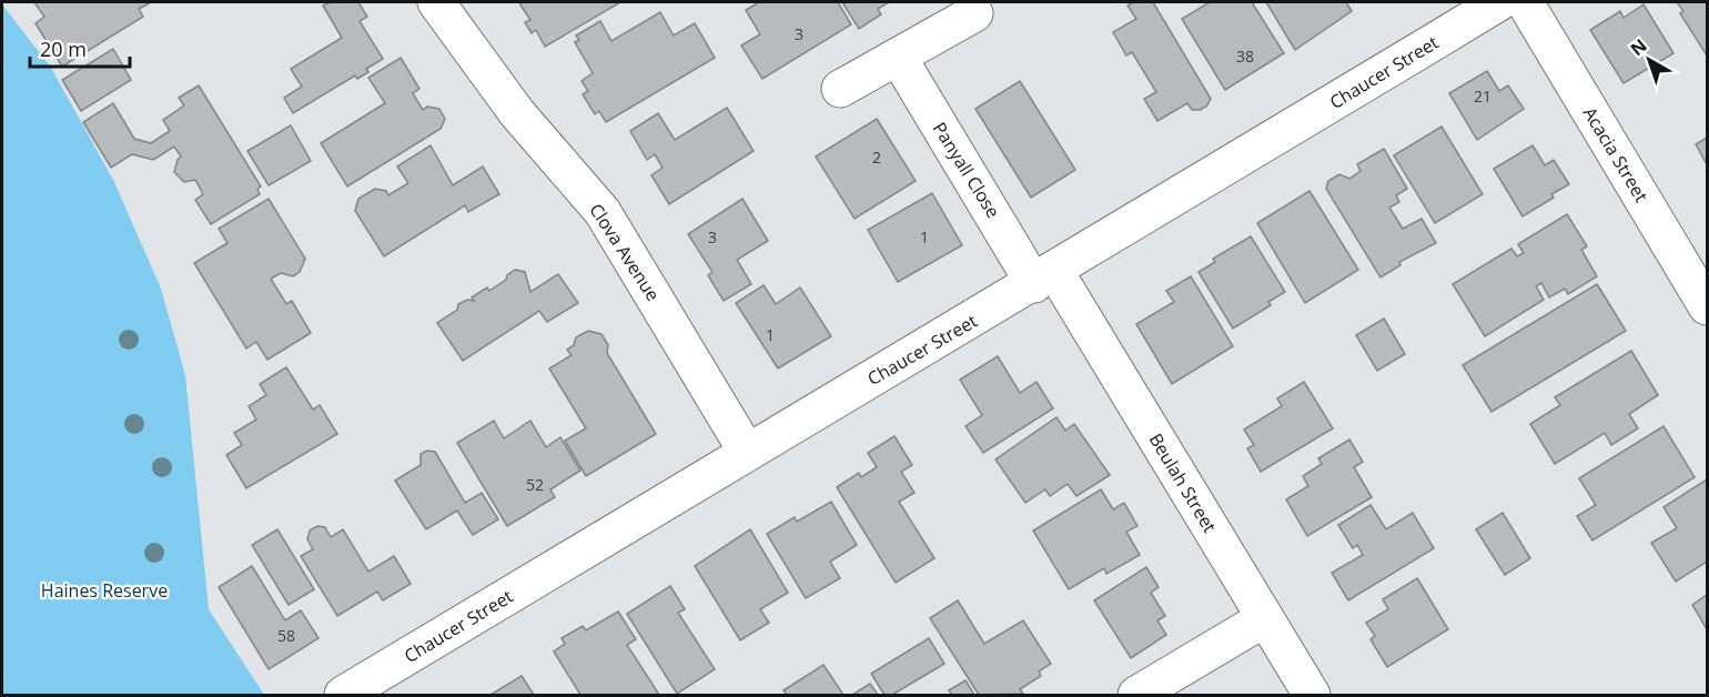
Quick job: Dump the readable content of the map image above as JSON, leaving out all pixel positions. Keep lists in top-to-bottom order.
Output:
{
  "streets": {
    "street": [
      "Chaucer Street",
      "Acacia Street",
      "Panyall Close",
      "Clova Avenue",
      "Beulah Street"
    ]
  },
  "crossings": [
    ["Chaucer Street", "Panyall Close"],
    ["Chaucer Street", "Clova Avenue"],
    ["Chaucer Street", "Beulah Street"],
    ["Panyall Close", "Beulah Street"]
  ],
  "parks": ["Haines Reserve"],
  "house_numbers": [
    "3",
    "38",
    "21",
    "2",
    "3",
    "1",
    "1",
    "52",
    "58"
  ],
  "scale_bar": "20 m",
  "north": "top left"
}
